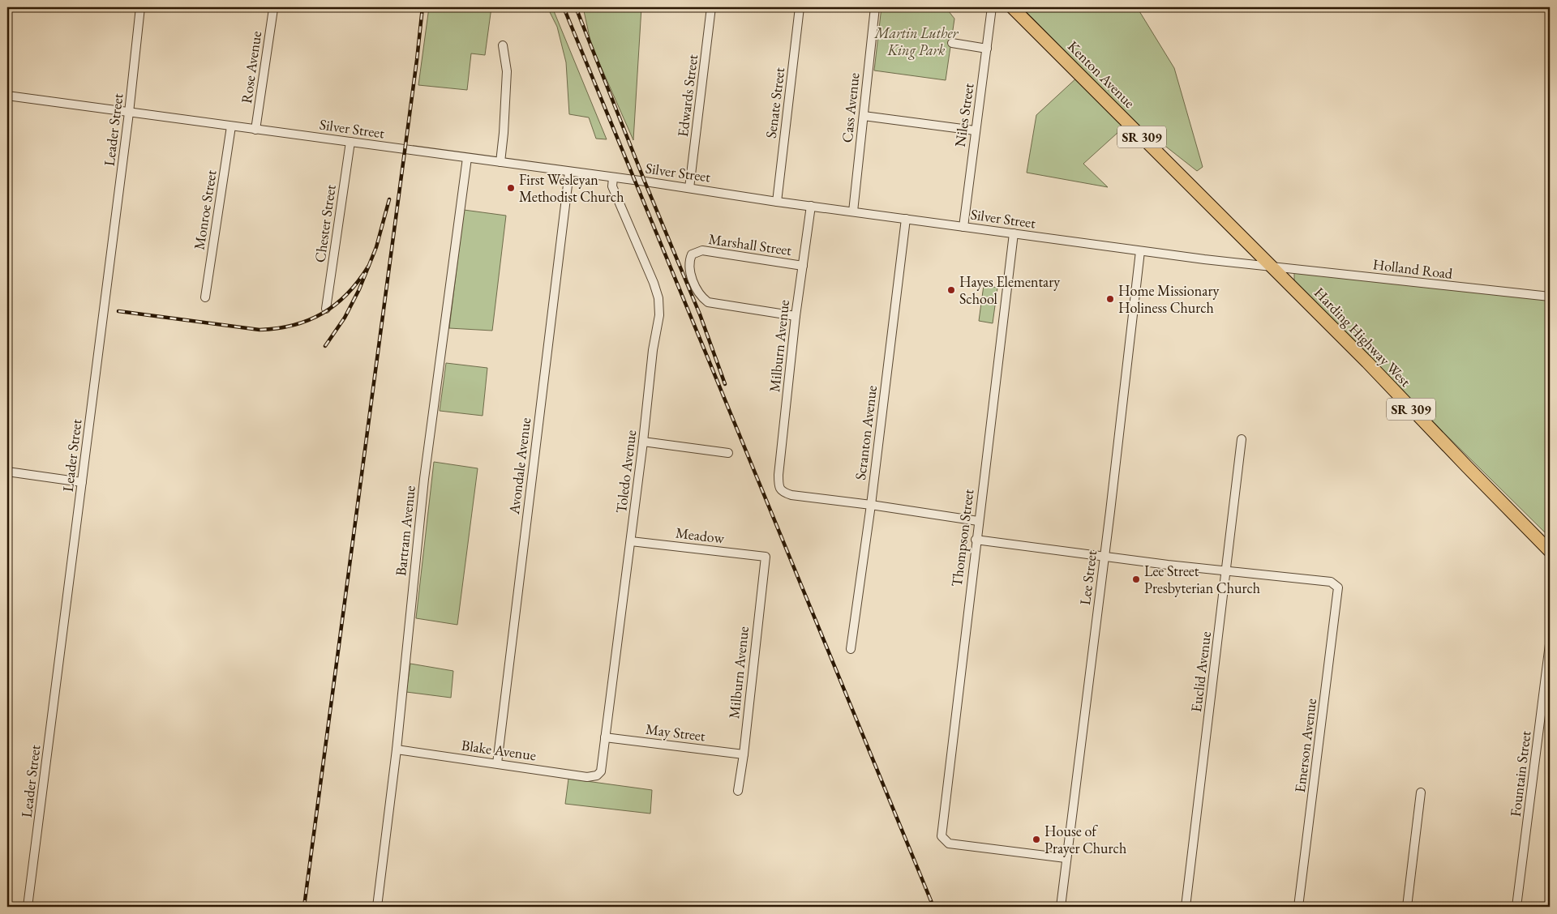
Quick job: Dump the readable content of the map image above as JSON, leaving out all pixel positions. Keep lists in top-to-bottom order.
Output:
{
  "streets": {
    "main road": ["Kenton Avenue", "SR 309", "Harding Highway West"],
    "street": [
      "Rose Avenue",
      "Edwards Street",
      "Senate Street",
      "Cass Avenue",
      "Niles Street",
      "Silver Street",
      "Leader Street",
      "Monroe Street",
      "Chester Street",
      "Marshall Street",
      "Holland Road",
      "Milburn Avenue",
      "Scranton Avenue",
      "Avondale Avenue",
      "Toledo Avenue",
      "Bartram Avenue",
      "Meadow",
      "Thompson Street",
      "Lee Street",
      "Euclid Avenue",
      "May Street",
      "Emerson Avenue",
      "Blake Avenue",
      "Fountain Street"
    ]
  },
  "crossings": [
    ["Rose Avenue", "Silver Street"],
    ["Kenton Avenue", "Silver Street"],
    ["Kenton Avenue", "Holland Road"],
    ["Kenton Avenue", "Harding Highway West"],
    ["Edwards Street", "Silver Street"],
    ["Senate Street", "Silver Street"],
    ["Cass Avenue", "Silver Street"],
    ["Niles Street", "Silver Street"],
    ["Silver Street", "Leader Street"],
    ["Silver Street", "Monroe Street"],
    ["Silver Street", "Chester Street"],
    ["Silver Street", "Holland Road"],
    ["Silver Street", "Harding Highway West"],
    ["Silver Street", "Milburn Avenue"],
    ["Silver Street", "Scranton Avenue"],
    ["Silver Street", "Avondale Avenue"],
    ["Silver Street", "Toledo Avenue"],
    ["Silver Street", "Bartram Avenue"],
    ["Silver Street", "Thompson Street"],
    ["Silver Street", "Lee Street"],
    ["Marshall Street", "Milburn Avenue"],
    ["Holland Road", "Harding Highway West"],
    ["Milburn Avenue", "Scranton Avenue"],
    ["Milburn Avenue", "Meadow"],
    ["Milburn Avenue", "May Street"],
    ["Avondale Avenue", "Blake Avenue"],
    ["Toledo Avenue", "Meadow"],
    ["Toledo Avenue", "May Street"],
    ["Toledo Avenue", "Blake Avenue"],
    ["Bartram Avenue", "Blake Avenue"],
    ["Thompson Street", "Lee Street"],
    ["Euclid Avenue", "Emerson Avenue"]
  ],
  "parks": ["Martin Luther King Park"],
  "places": [
    "First Wesleyan Methodist Church",
    "Hayes Elementary School",
    "Home Missionary Holiness Church",
    "Lee Street Presbyterian Church",
    "House of Prayer Church"
  ]
}
